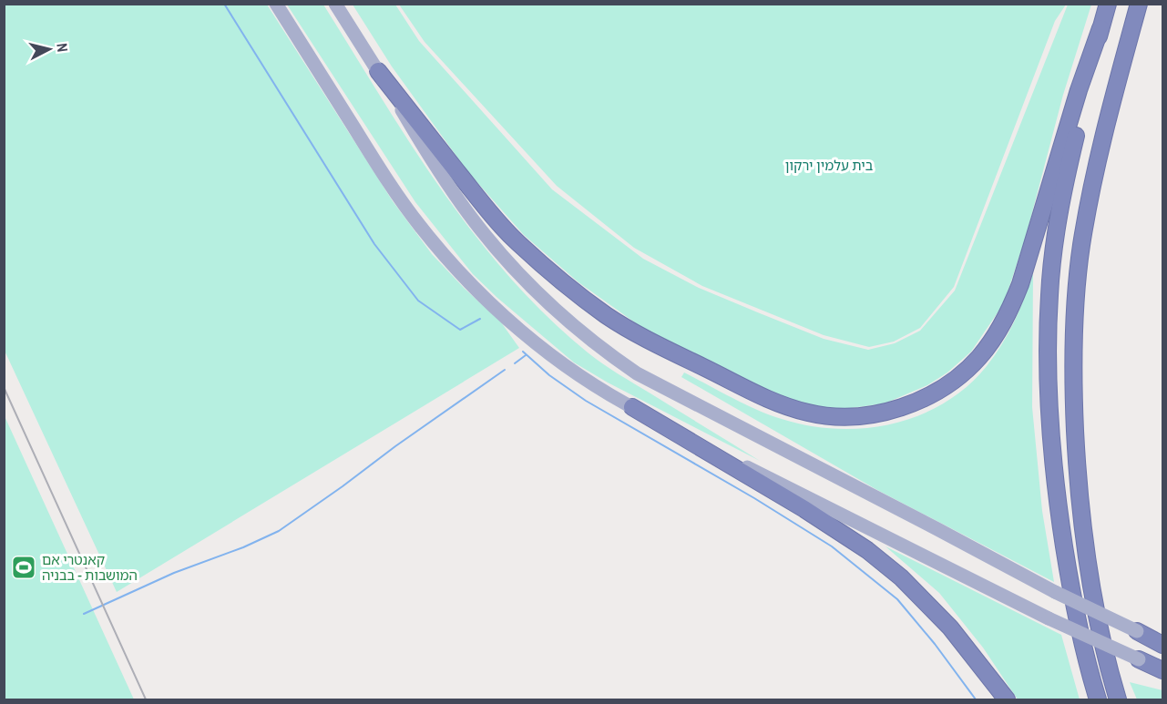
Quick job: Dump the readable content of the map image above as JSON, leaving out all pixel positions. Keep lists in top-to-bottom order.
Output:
{
  "parks": ["בית עלמין ירקון"],
  "places": {
    "sports": ["קאנטרי אם המושבות - בבניה"]
  },
  "north": "right"
}
